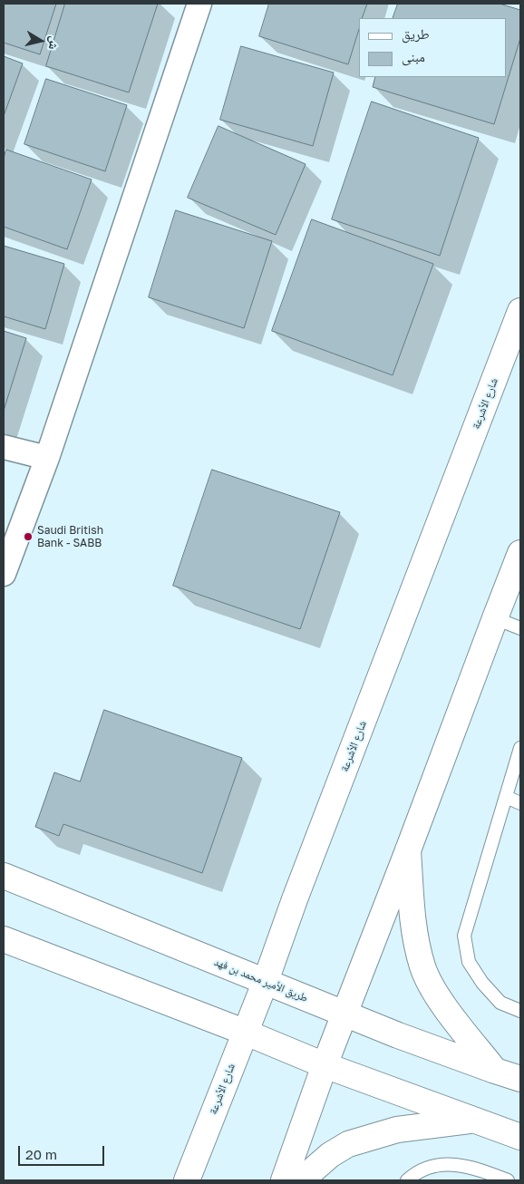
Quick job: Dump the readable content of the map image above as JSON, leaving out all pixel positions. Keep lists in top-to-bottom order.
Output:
{
  "streets": {
    "main road": ["شارع الأشرعة", "طريق الأمير محمد بن فهد"]
  },
  "crossings": [
    ["شارع الأشرعة", "طريق الأمير محمد بن فهد"]
  ],
  "places": ["Saudi British Bank - SABB"],
  "legend": ["طريق", "مبنى"],
  "scale_bar": "20 m",
  "north": "right"
}
